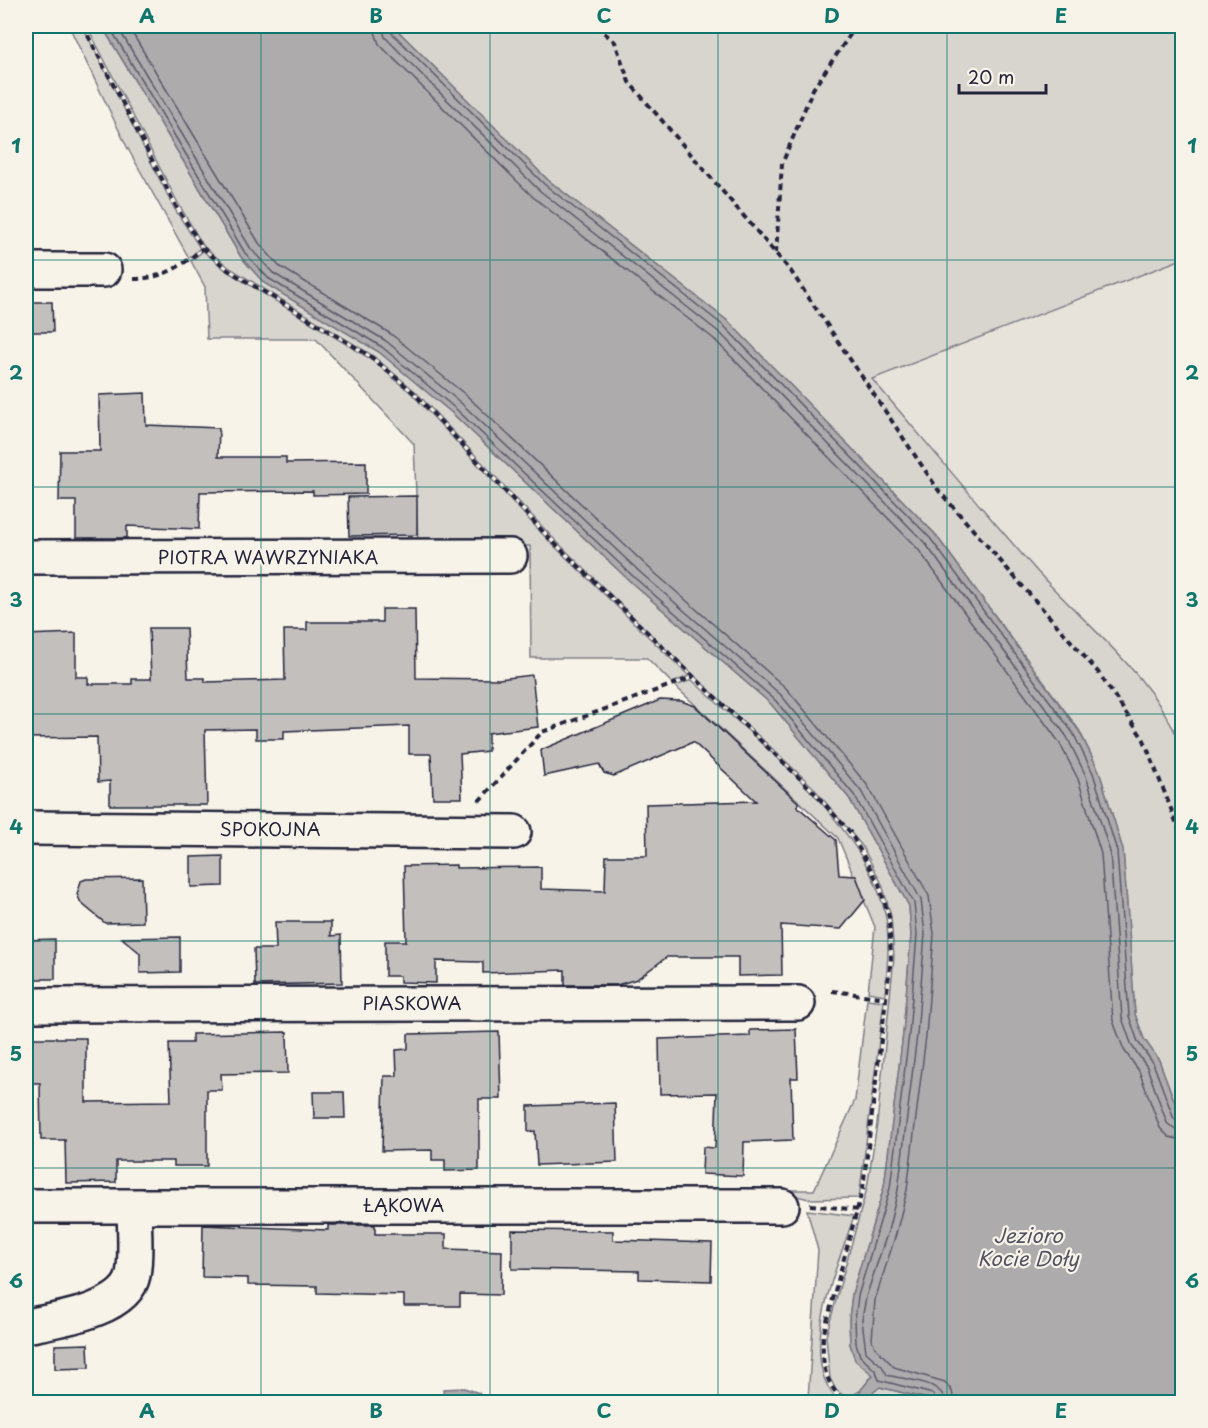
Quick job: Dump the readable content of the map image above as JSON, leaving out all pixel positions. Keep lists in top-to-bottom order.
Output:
{
  "streets": {
    "street": [
      "PIOTRA WAWRZYNIAKA",
      "SPOKOJNA",
      "PIASKOWA",
      "ŁĄKOWA"
    ]
  },
  "water": ["Jezioro Kocie Doły"],
  "scale_bar": "20 m",
  "grid": {
    "columns": [
      "A",
      "B",
      "C",
      "D",
      "E"
    ],
    "rows": [
      "1",
      "2",
      "3",
      "4",
      "5",
      "6"
    ]
  }
}
